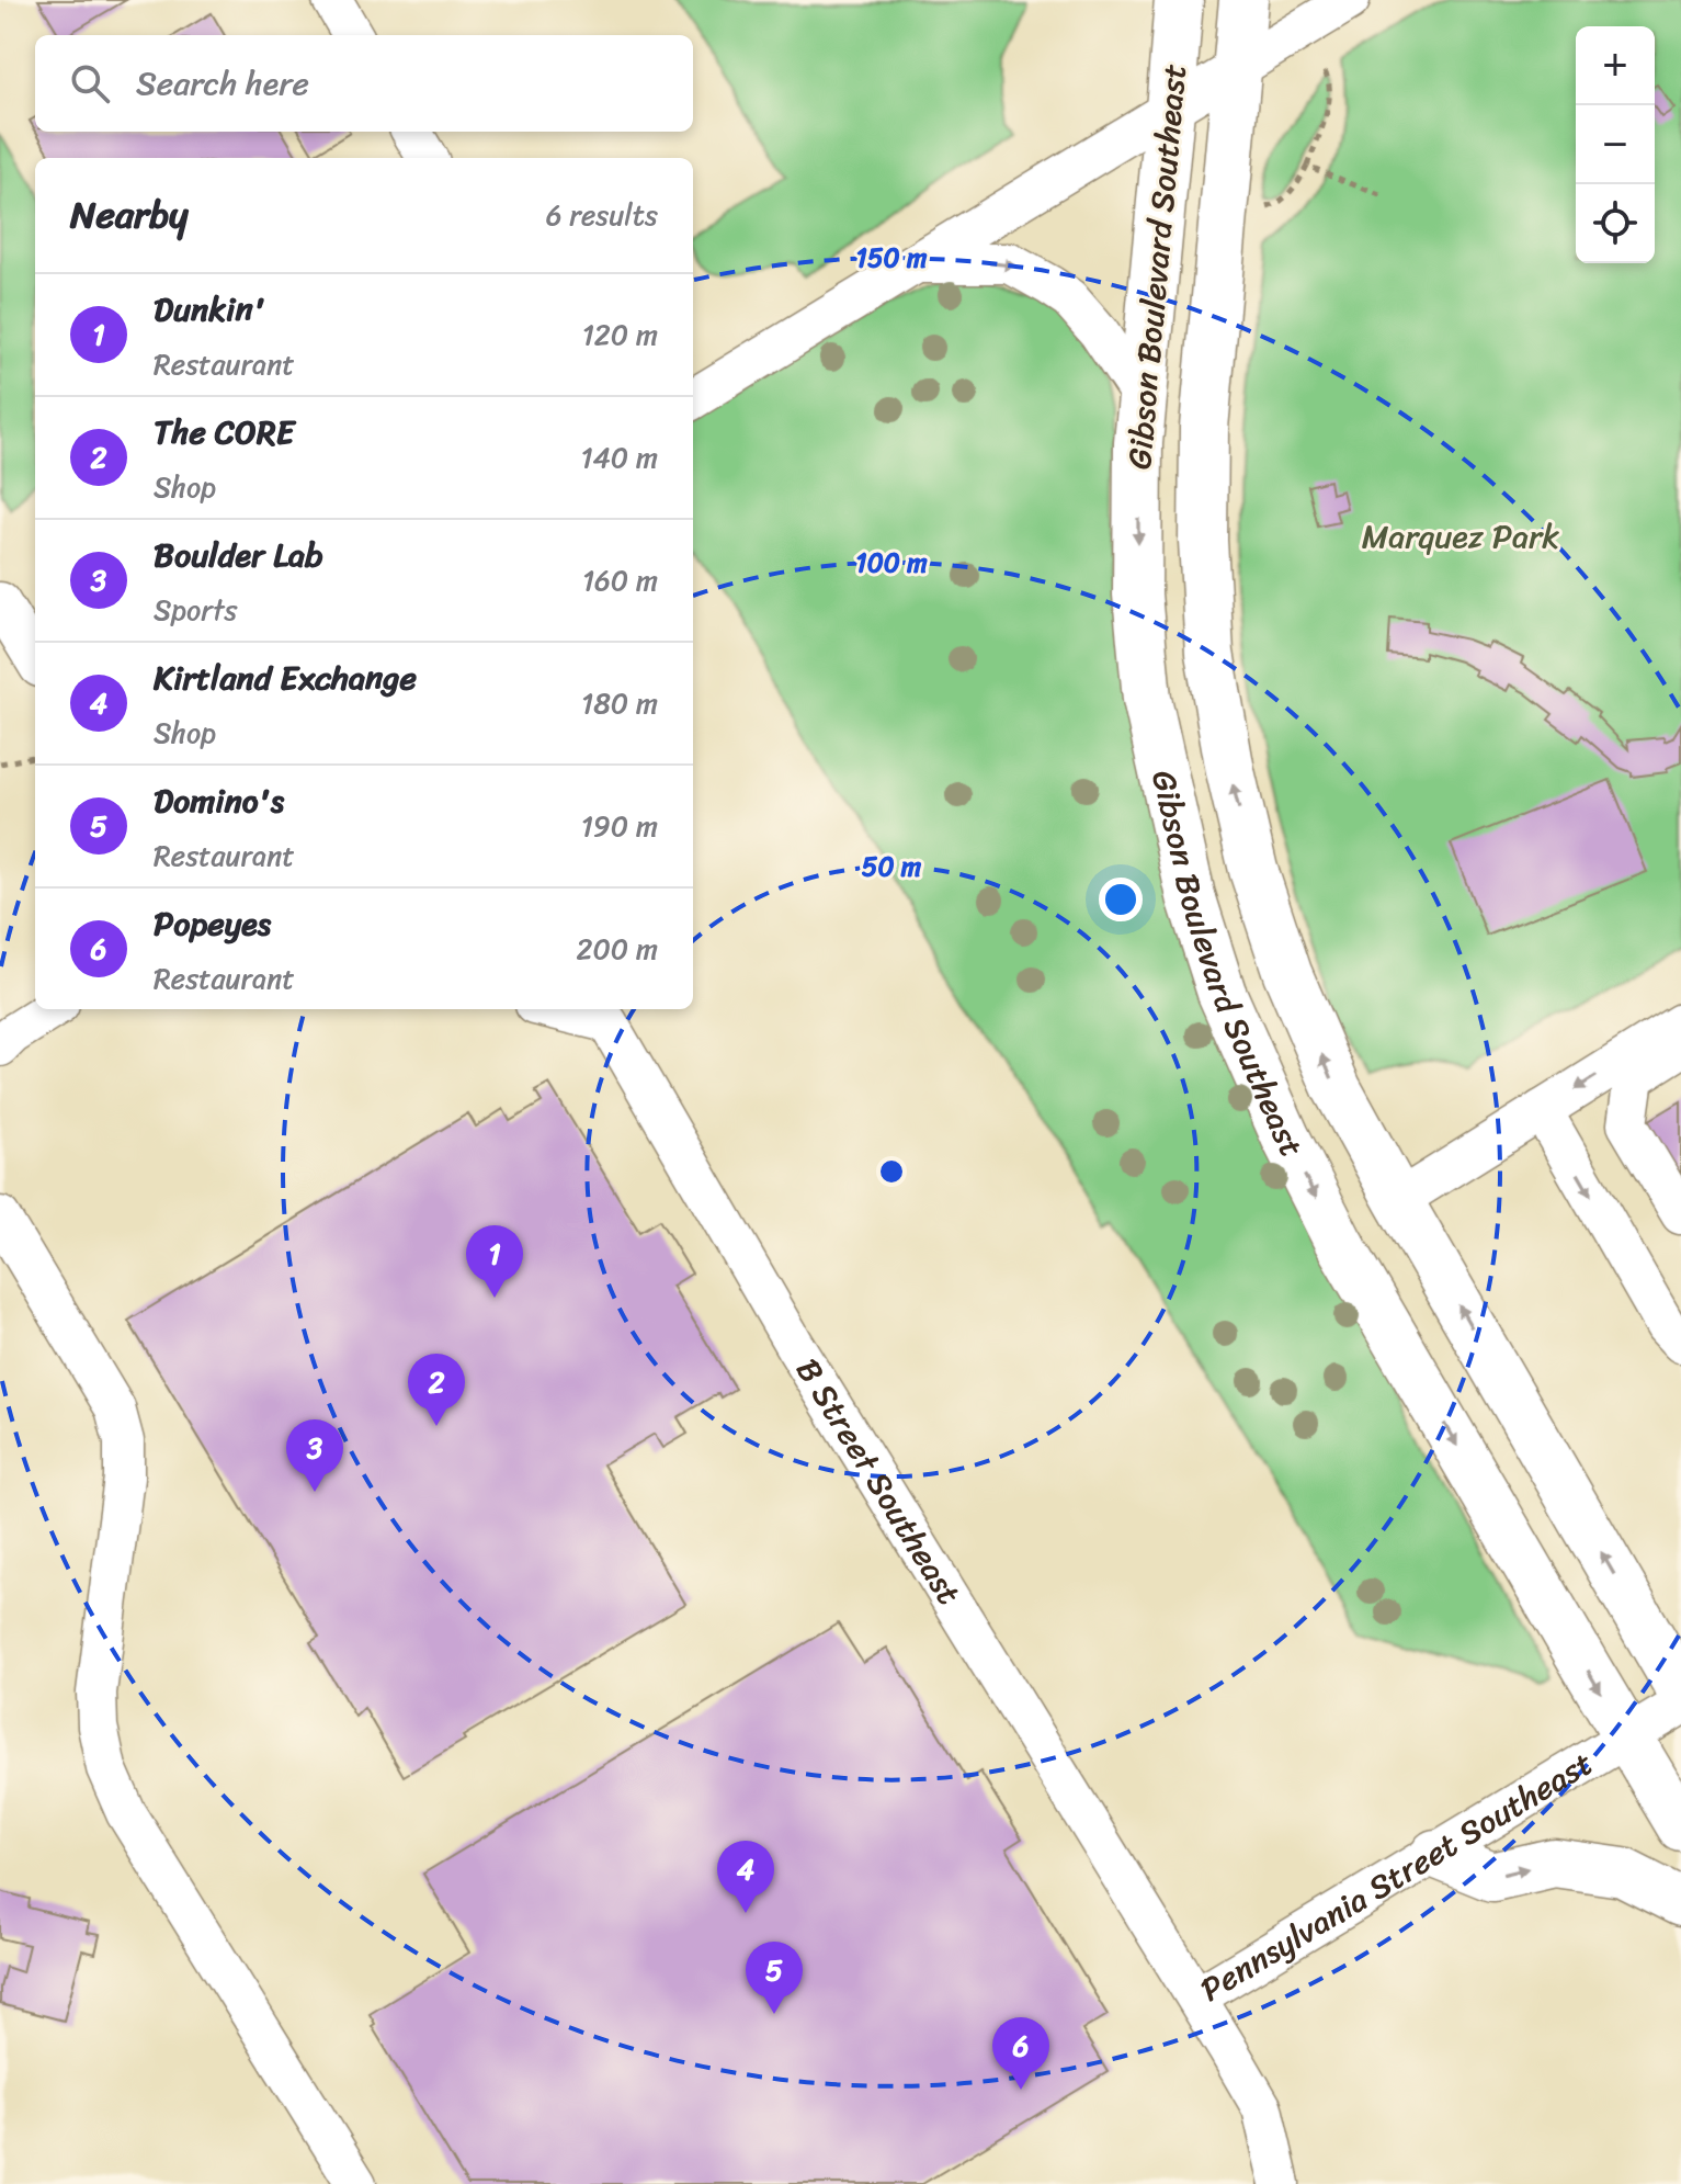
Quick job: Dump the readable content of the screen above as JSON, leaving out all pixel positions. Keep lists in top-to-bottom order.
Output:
{
  "streets": {
    "main road": ["Gibson Boulevard Southeast"],
    "street": ["B Street Southeast", "Pennsylvania Street Southeast"]
  },
  "crossings": [
    ["Gibson Boulevard Southeast", "Pennsylvania Street Southeast"],
    ["B Street Southeast", "Pennsylvania Street Southeast"]
  ],
  "parks": ["Marquez Park"],
  "page": {
    "map_buttons": ["+", "−"],
    "search": "Search here",
    "heading": ["Nearby", "6 results"],
    "list": [
      {
        "mark": "1",
        "name": "Dunkin'",
        "note": "Restaurant",
        "value": "120 m"
      },
      {
        "mark": "2",
        "name": "The CORE",
        "note": "Shop",
        "value": "140 m"
      },
      {
        "mark": "3",
        "name": "Boulder Lab",
        "note": "Sports",
        "value": "160 m"
      },
      {
        "mark": "4",
        "name": "Kirtland Exchange",
        "note": "Shop",
        "value": "180 m"
      },
      {
        "mark": "5",
        "name": "Domino's",
        "note": "Restaurant",
        "value": "190 m"
      },
      {
        "mark": "6",
        "name": "Popeyes",
        "note": "Restaurant",
        "value": "200 m"
      }
    ],
    "pins": [
      "1",
      "2",
      "3",
      "4",
      "5",
      "6"
    ]
  },
  "rings": ["150 m", "100 m", "50 m"]
}
